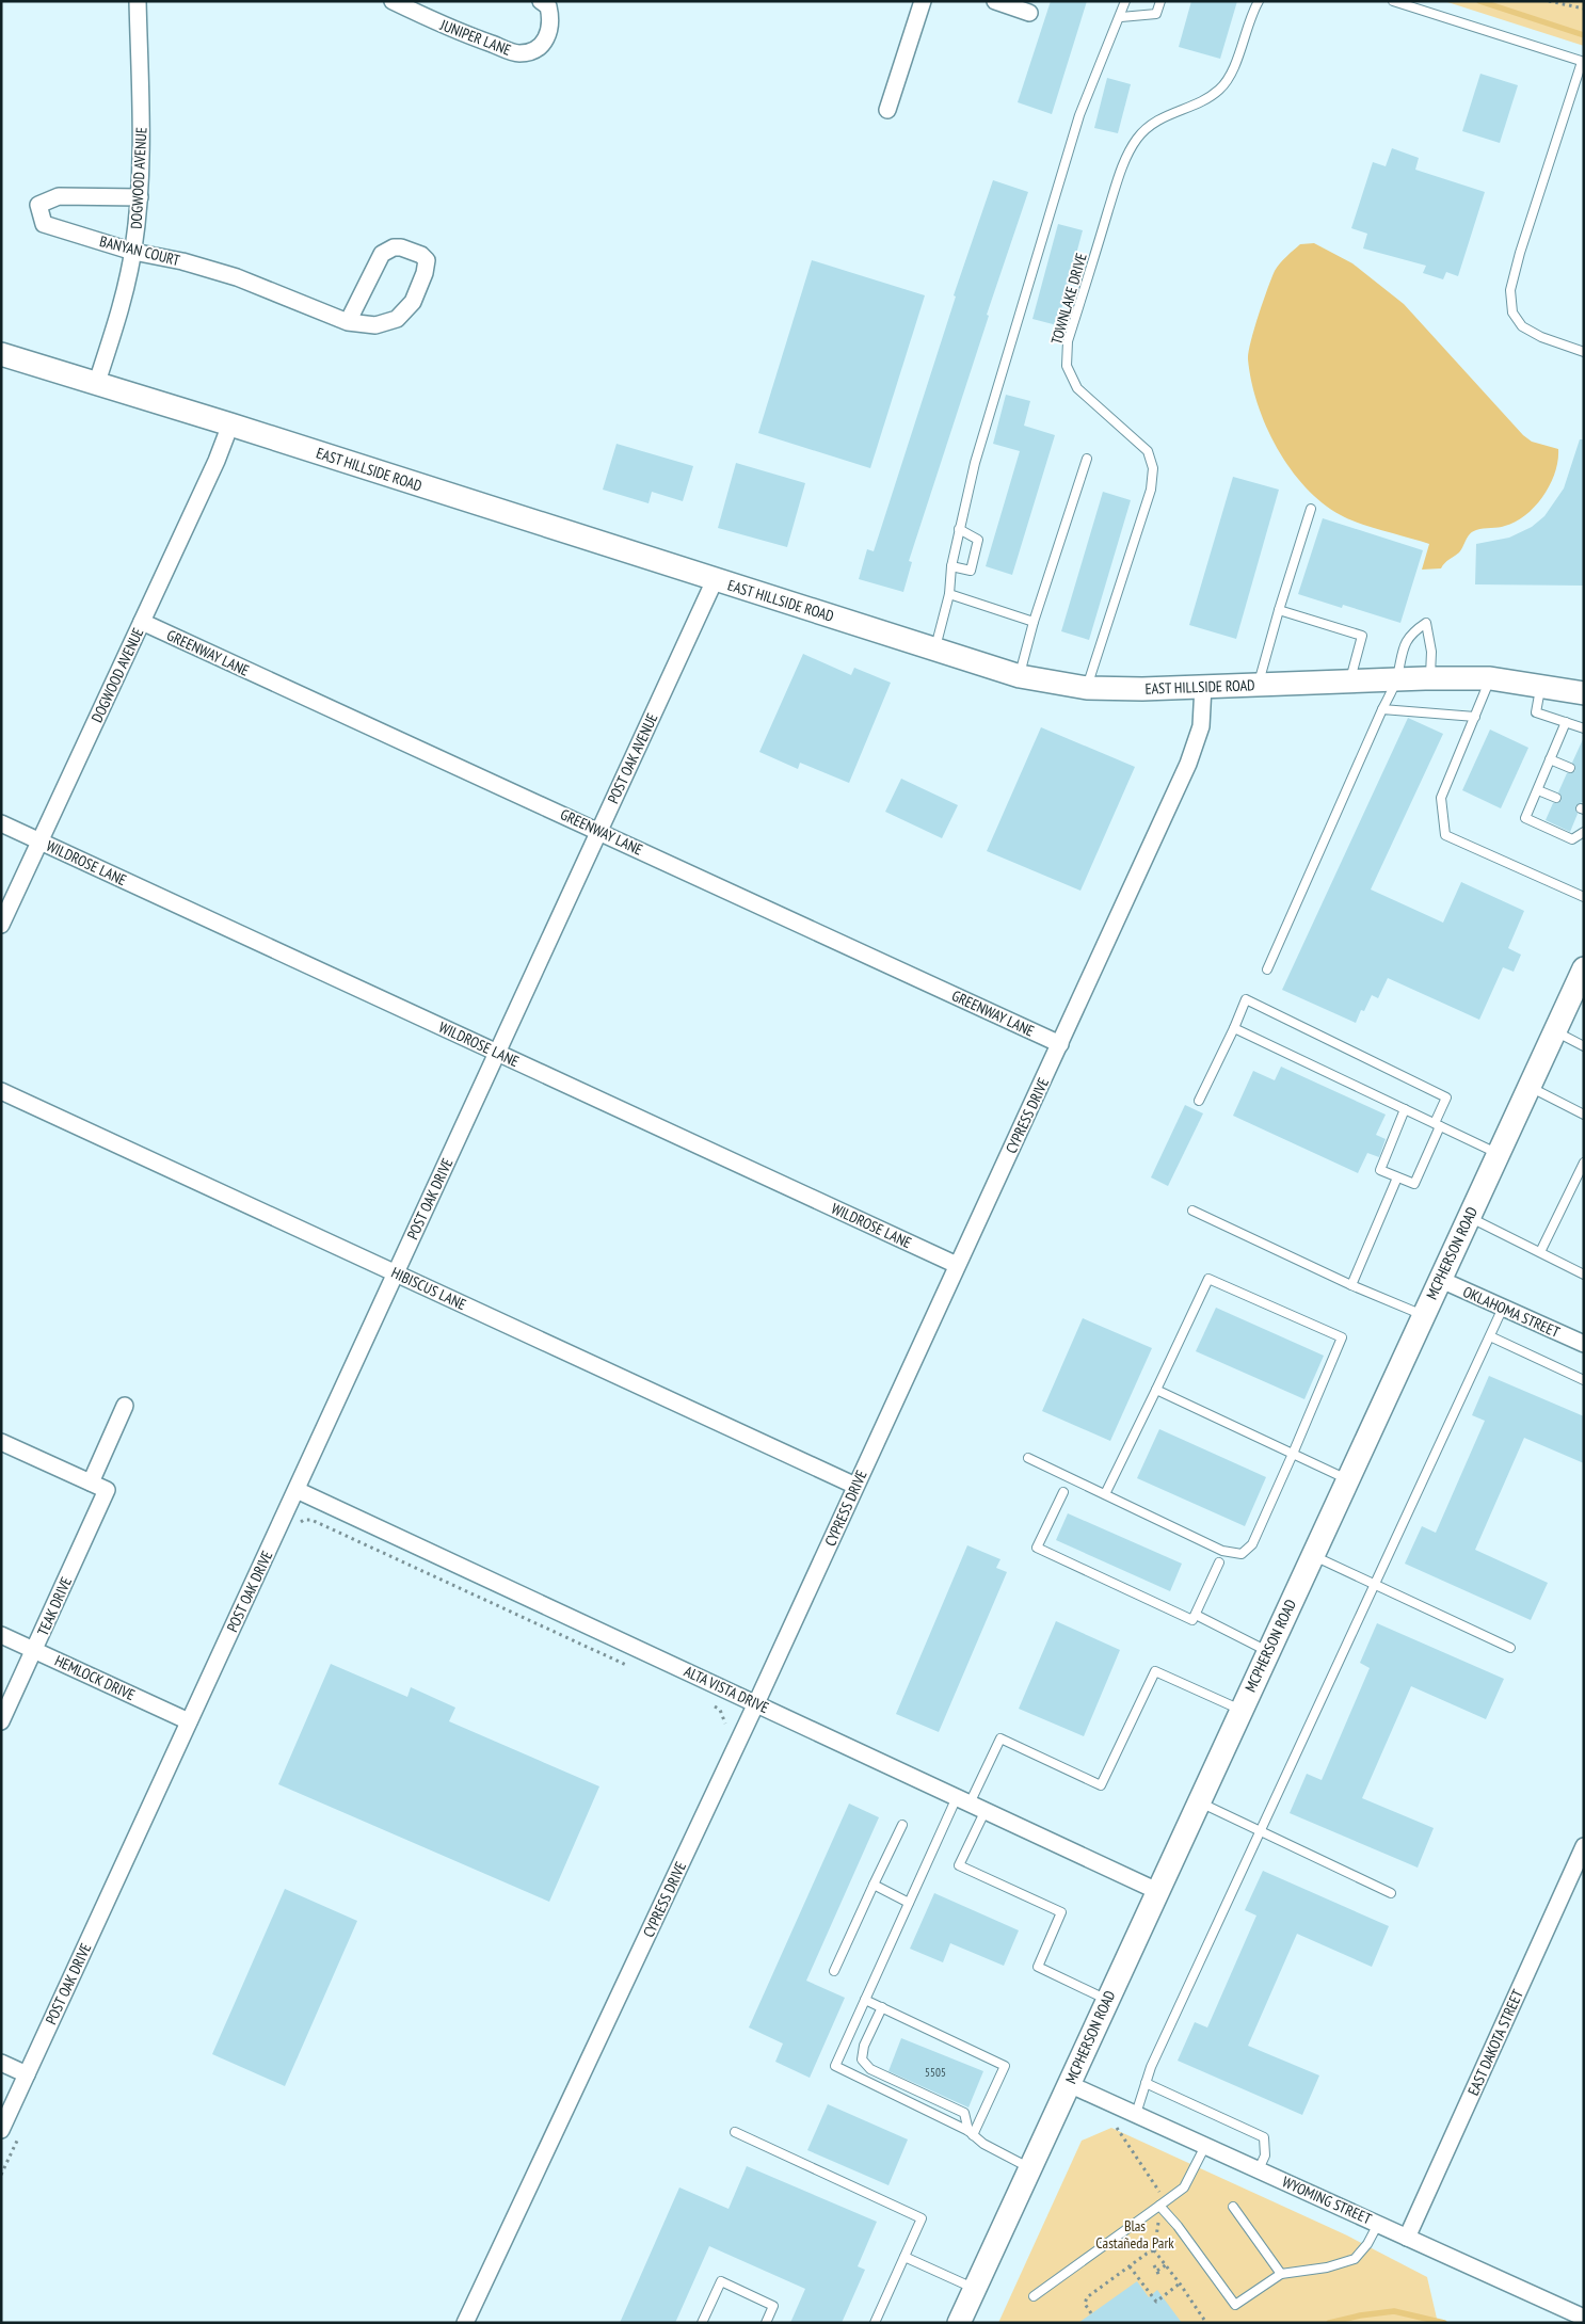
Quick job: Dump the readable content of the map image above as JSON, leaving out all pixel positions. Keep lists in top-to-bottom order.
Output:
{
  "streets": {
    "street": [
      "JUNIPER LANE",
      "DOGWOOD AVENUE",
      "BANYAN COURT",
      "EAST HILLSIDE ROAD",
      "GREENWAY LANE",
      "POST OAK AVENUE",
      "WILDROSE LANE",
      "CYPRESS DRIVE",
      "POST OAK DRIVE",
      "MCPHERSON ROAD",
      "HIBISCUS LANE",
      "OKLAHOMA STREET",
      "TEAK DRIVE",
      "HEMLOCK DRIVE",
      "ALTA VISTA DRIVE",
      "EAST DAKOTA STREET",
      "WYOMING STREET"
    ],
    "lane": ["TOWNLAKE DRIVE"]
  },
  "crossings": [
    ["DOGWOOD AVENUE", "BANYAN COURT"],
    ["DOGWOOD AVENUE", "EAST HILLSIDE ROAD"],
    ["DOGWOOD AVENUE", "GREENWAY LANE"],
    ["DOGWOOD AVENUE", "WILDROSE LANE"],
    ["TOWNLAKE DRIVE", "EAST HILLSIDE ROAD"],
    ["EAST HILLSIDE ROAD", "POST OAK AVENUE"],
    ["EAST HILLSIDE ROAD", "CYPRESS DRIVE"],
    ["GREENWAY LANE", "POST OAK AVENUE"],
    ["GREENWAY LANE", "CYPRESS DRIVE"],
    ["POST OAK AVENUE", "WILDROSE LANE"],
    ["POST OAK AVENUE", "POST OAK DRIVE"],
    ["WILDROSE LANE", "CYPRESS DRIVE"],
    ["WILDROSE LANE", "POST OAK DRIVE"],
    ["CYPRESS DRIVE", "HIBISCUS LANE"],
    ["CYPRESS DRIVE", "ALTA VISTA DRIVE"],
    ["POST OAK DRIVE", "HIBISCUS LANE"],
    ["POST OAK DRIVE", "HEMLOCK DRIVE"],
    ["POST OAK DRIVE", "ALTA VISTA DRIVE"],
    ["MCPHERSON ROAD", "OKLAHOMA STREET"],
    ["MCPHERSON ROAD", "ALTA VISTA DRIVE"],
    ["MCPHERSON ROAD", "WYOMING STREET"],
    ["TEAK DRIVE", "HEMLOCK DRIVE"],
    ["EAST DAKOTA STREET", "WYOMING STREET"]
  ],
  "parks": ["Blas Castañeda Park"],
  "house_numbers": ["5505"]
}
